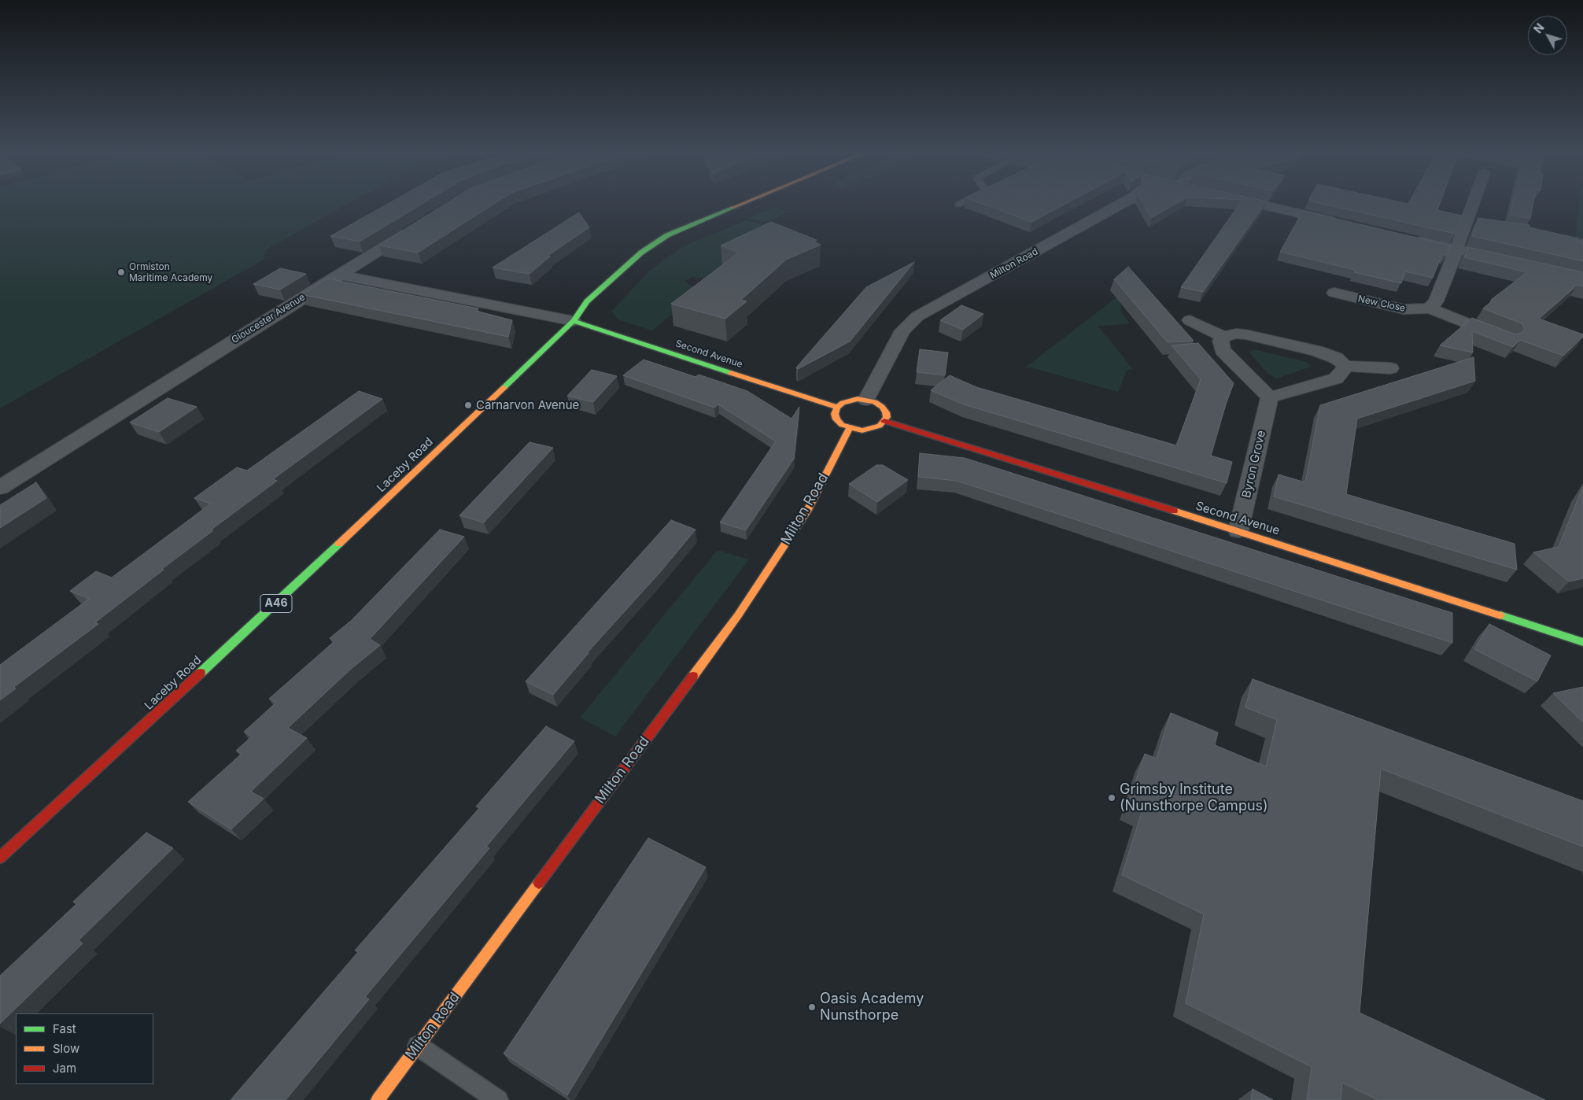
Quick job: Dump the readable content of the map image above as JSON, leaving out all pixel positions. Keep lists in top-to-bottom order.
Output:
{
  "streets": {
    "main road": [
      "Milton Road",
      "Second Avenue",
      "Laceby Road",
      "A46"
    ],
    "street": ["New Close", "Gloucester Avenue", "Byron Grove"]
  },
  "crossings": [
    ["Milton Road", "Second Avenue"],
    ["Second Avenue", "Byron Grove"],
    ["Second Avenue", "Laceby Road"]
  ],
  "places": [
    "Ormiston Maritime Academy",
    "Carnarvon Avenue",
    "Grimsby Institute (Nunsthorpe Campus)",
    "Oasis Academy Nunsthorpe"
  ],
  "legend": ["Fast", "Slow", "Jam"],
  "north": "top left"
}
